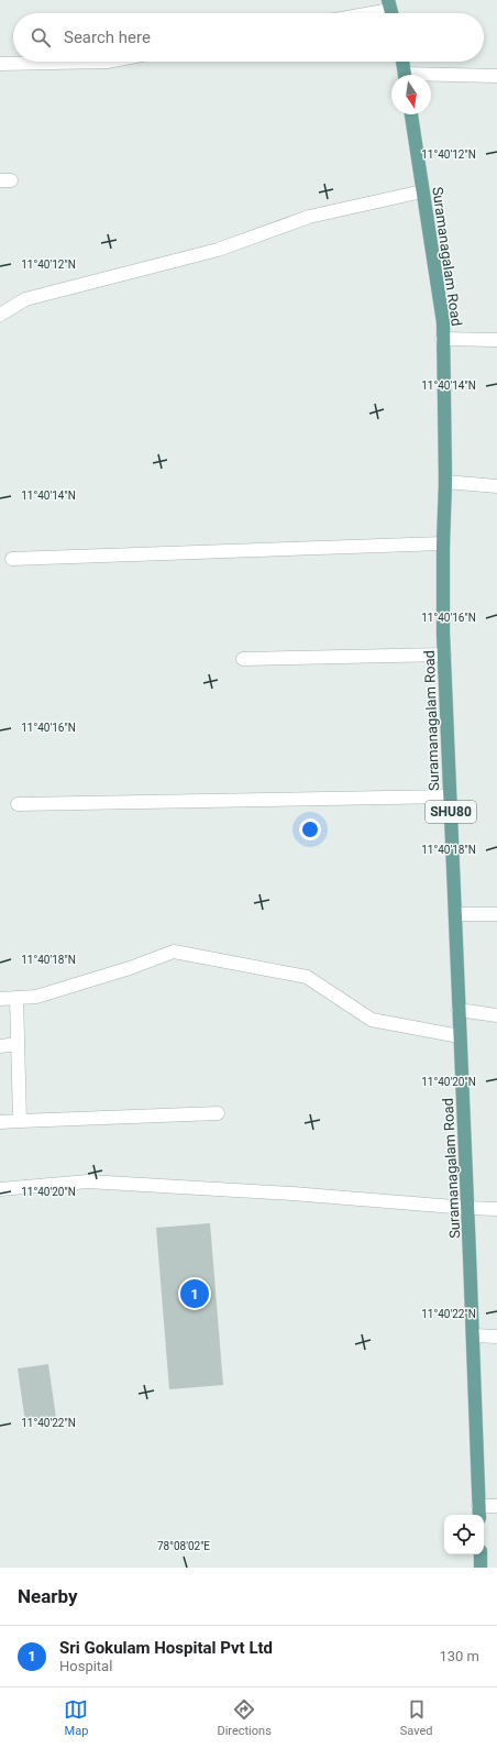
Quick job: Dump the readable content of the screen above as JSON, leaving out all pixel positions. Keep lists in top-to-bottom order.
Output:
{
  "streets": {
    "main road": ["Suramanagalam Road", "SHU80"]
  },
  "north": "bottom",
  "page": {
    "search": "Search here",
    "pins": "1",
    "heading": "Nearby",
    "list": [
      {
        "mark": "1",
        "name": "Sri Gokulam Hospital Pvt Ltd",
        "note": "Hospital",
        "value": "130 m"
      }
    ],
    "nav": ["Map", "Directions", "Saved"]
  },
  "coordinates": [
    "11°40'12\"N",
    "11°40'14\"N",
    "11°40'16\"N",
    "11°40'18\"N",
    "11°40'20\"N",
    "11°40'22\"N",
    "78°08'02\"E"
  ]
}
